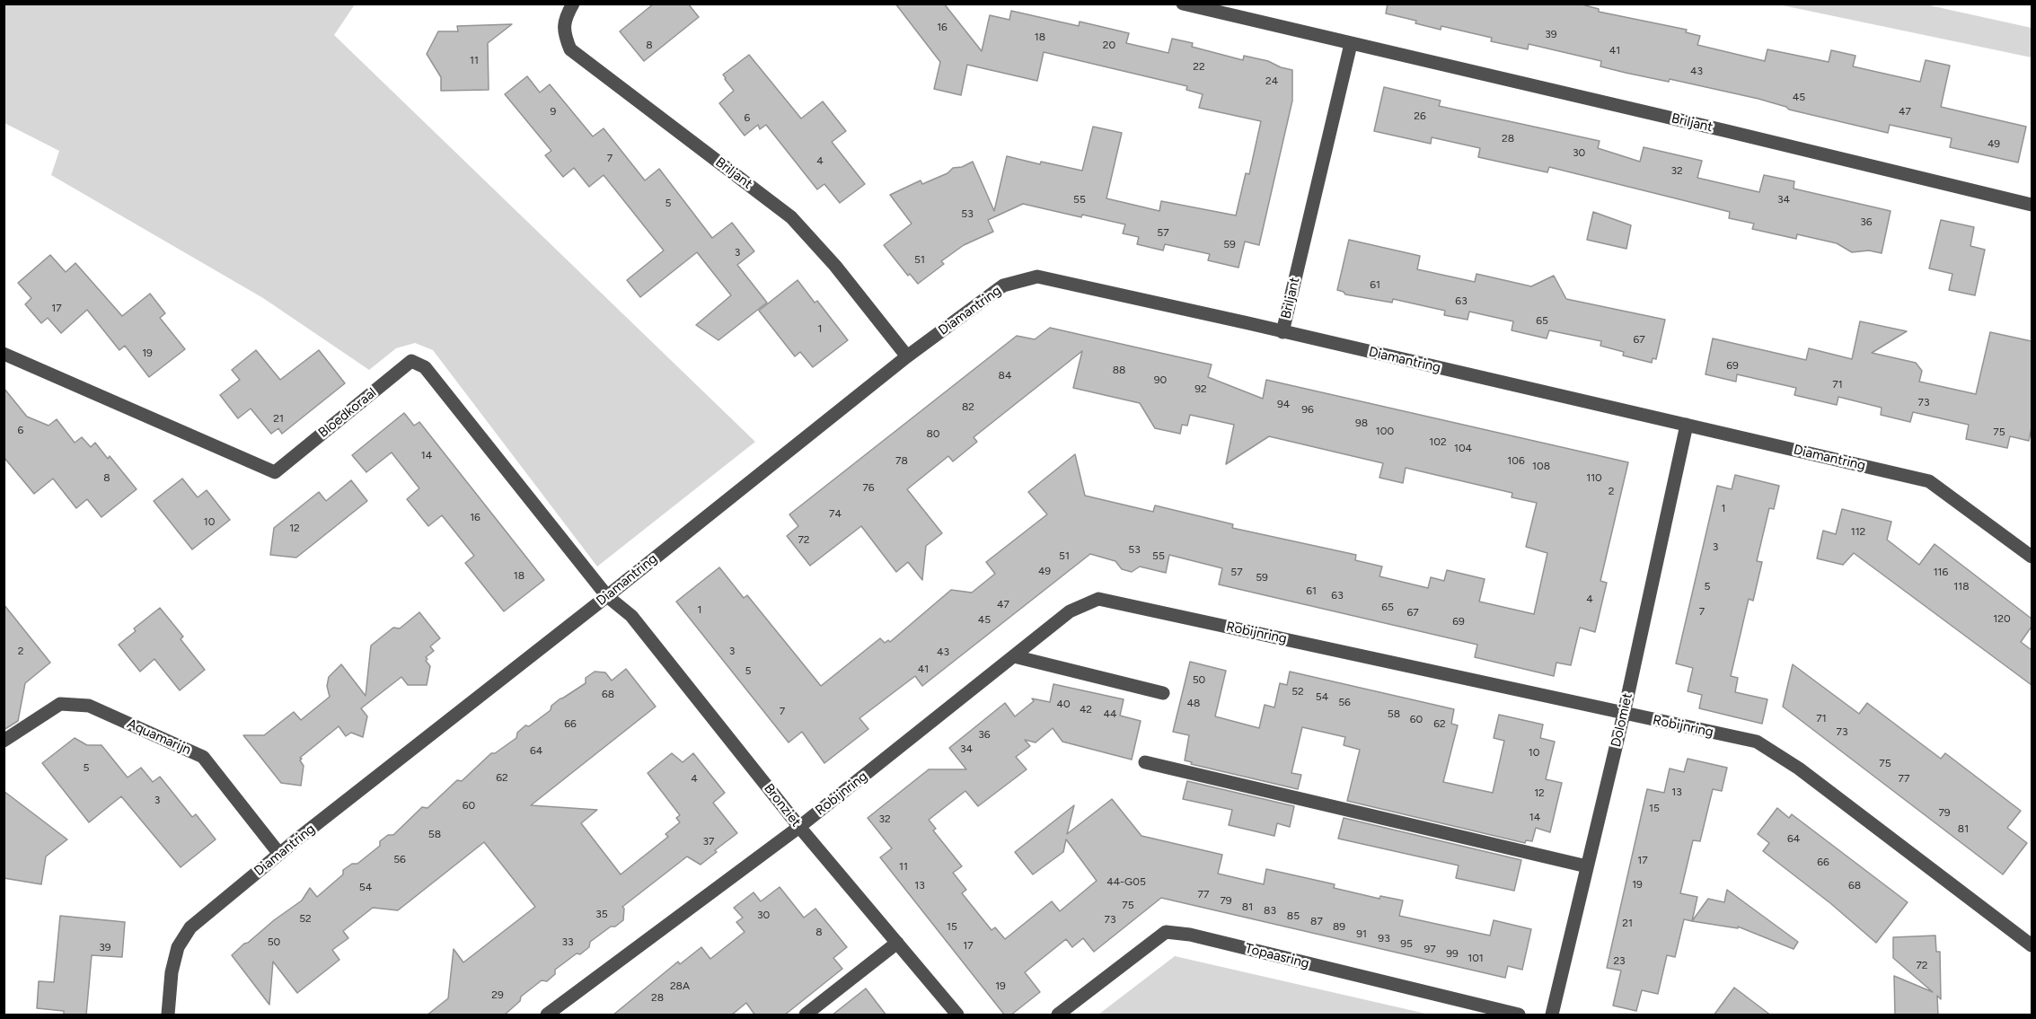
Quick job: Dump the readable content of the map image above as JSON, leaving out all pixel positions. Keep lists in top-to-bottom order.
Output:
{
  "streets": {
    "street": [
      "Briljant",
      "Diamantring",
      "Bloedkoraal",
      "Robijnring",
      "Dolomiet",
      "Aquamarijn",
      "Bronziet",
      "Topaasring"
    ]
  },
  "crossings": [
    ["Briljant", "Diamantring"],
    ["Diamantring", "Bloedkoraal"],
    ["Diamantring", "Dolomiet"],
    ["Diamantring", "Aquamarijn"],
    ["Diamantring", "Bronziet"],
    ["Bloedkoraal", "Bronziet"],
    ["Robijnring", "Dolomiet"],
    ["Robijnring", "Bronziet"]
  ],
  "house_numbers": [
    "16",
    "39",
    "18",
    "8",
    "20",
    "41",
    "11",
    "22",
    "43",
    "24",
    "45",
    "9",
    "47",
    "26",
    "6",
    "28",
    "49",
    "30",
    "7",
    "4",
    "32",
    "55",
    "34",
    "5",
    "53",
    "36",
    "57",
    "59",
    "3",
    "51",
    "61",
    "63",
    "17",
    "65",
    "1",
    "67",
    "19",
    "69",
    "88",
    "84",
    "90",
    "71",
    "92",
    "73",
    "94",
    "82",
    "96",
    "21",
    "98",
    "6",
    "100",
    "75",
    "80",
    "102",
    "104",
    "14",
    "78",
    "106",
    "108",
    "8",
    "110",
    "76",
    "2",
    "1",
    "74",
    "16",
    "10",
    "12",
    "112",
    "72",
    "3",
    "53",
    "51",
    "55",
    "49",
    "57",
    "116",
    "18",
    "59",
    "5",
    "118",
    "61",
    "63",
    "4",
    "47",
    "65",
    "1",
    "7",
    "67",
    "120",
    "45",
    "69",
    "2",
    "3",
    "43",
    "41",
    "5",
    "50",
    "52",
    "68",
    "54",
    "56",
    "48",
    "40",
    "42",
    "7",
    "44",
    "58",
    "71",
    "60",
    "66",
    "62",
    "73",
    "36",
    "34",
    "64",
    "10",
    "75",
    "5",
    "62",
    "4",
    "77",
    "13",
    "12",
    "3",
    "60",
    "15",
    "79",
    "14",
    "32",
    "81",
    "58",
    "64",
    "37",
    "56",
    "17",
    "66",
    "11",
    "44-G05",
    "19",
    "13",
    "68",
    "54",
    "77",
    "79",
    "75",
    "81",
    "83",
    "35",
    "30",
    "85",
    "52",
    "73",
    "87",
    "21",
    "15",
    "89",
    "8",
    "91",
    "93",
    "50",
    "33",
    "95",
    "17",
    "39",
    "97",
    "99",
    "101",
    "23",
    "72",
    "28A",
    "19",
    "29",
    "28"
  ]
}
